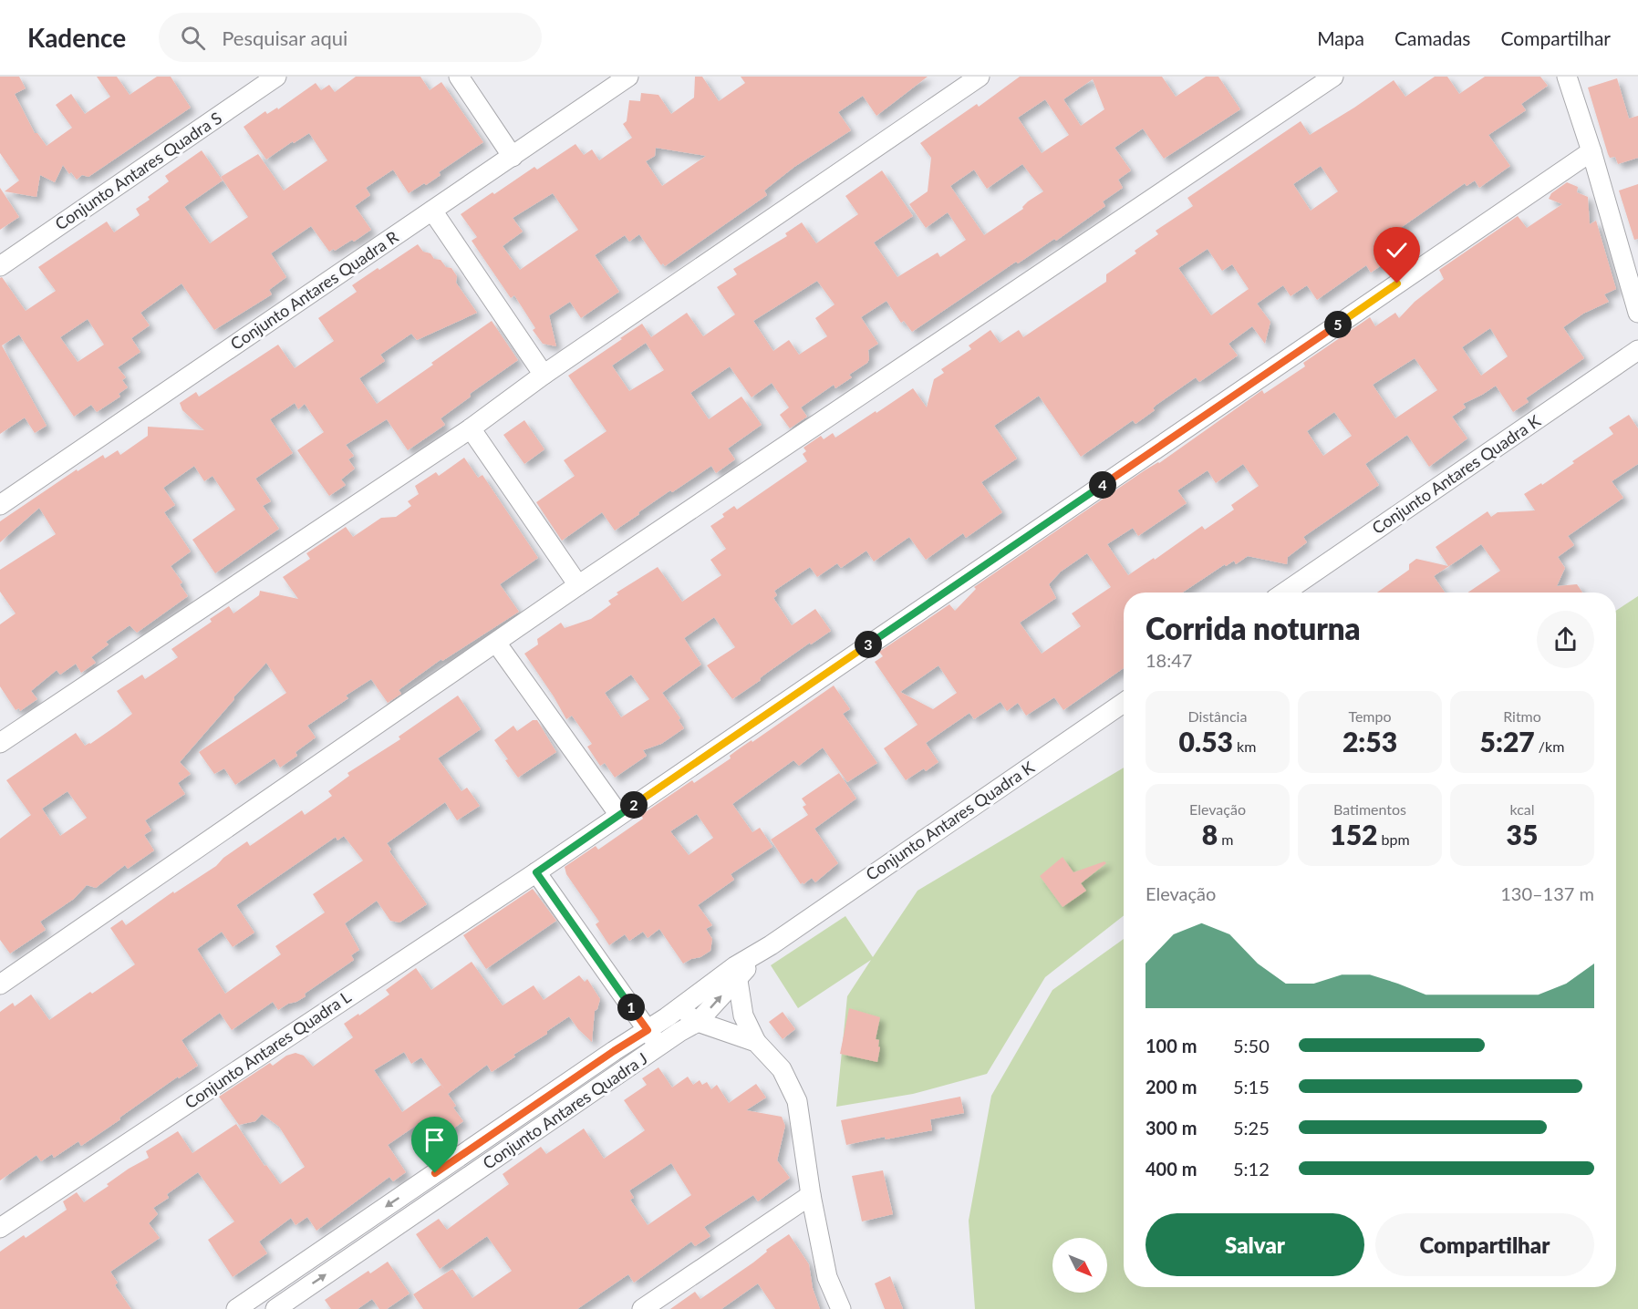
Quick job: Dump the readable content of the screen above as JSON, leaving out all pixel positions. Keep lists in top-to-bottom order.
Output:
{
  "streets": {
    "street": [
      "Conjunto Antares Quadra S",
      "Conjunto Antares Quadra R",
      "Conjunto Antares Quadra K",
      "Conjunto Antares Quadra L",
      "Conjunto Antares Quadra J"
    ]
  },
  "crossings": [
    ["Conjunto Antares Quadra K", "Conjunto Antares Quadra J"]
  ],
  "north": "bottom right",
  "page": {
    "header": "Kadence",
    "search": "Pesquisar aqui",
    "nav": ["Mapa", "Camadas", "Compartilhar"],
    "pins": [
      "5",
      "4",
      "3",
      "2",
      "1"
    ],
    "heading": ["Corrida noturna", "18:47"],
    "stats": [
      ["Distância", "0.53 km"],
      ["Tempo", "2:53"],
      ["Ritmo", "5:27 /km"],
      ["Elevação", "8 m"],
      ["Batimentos", "152 bpm"],
      ["kcal", "35"]
    ],
    "chart": ["Elevação", "130–137 m"],
    "list": [
      {
        "name": "100 m",
        "note": "5:50"
      },
      {
        "name": "200 m",
        "note": "5:15"
      },
      {
        "name": "300 m",
        "note": "5:25"
      },
      {
        "name": "400 m",
        "note": "5:12"
      }
    ],
    "buttons": ["Salvar", "Compartilhar"]
  }
}
